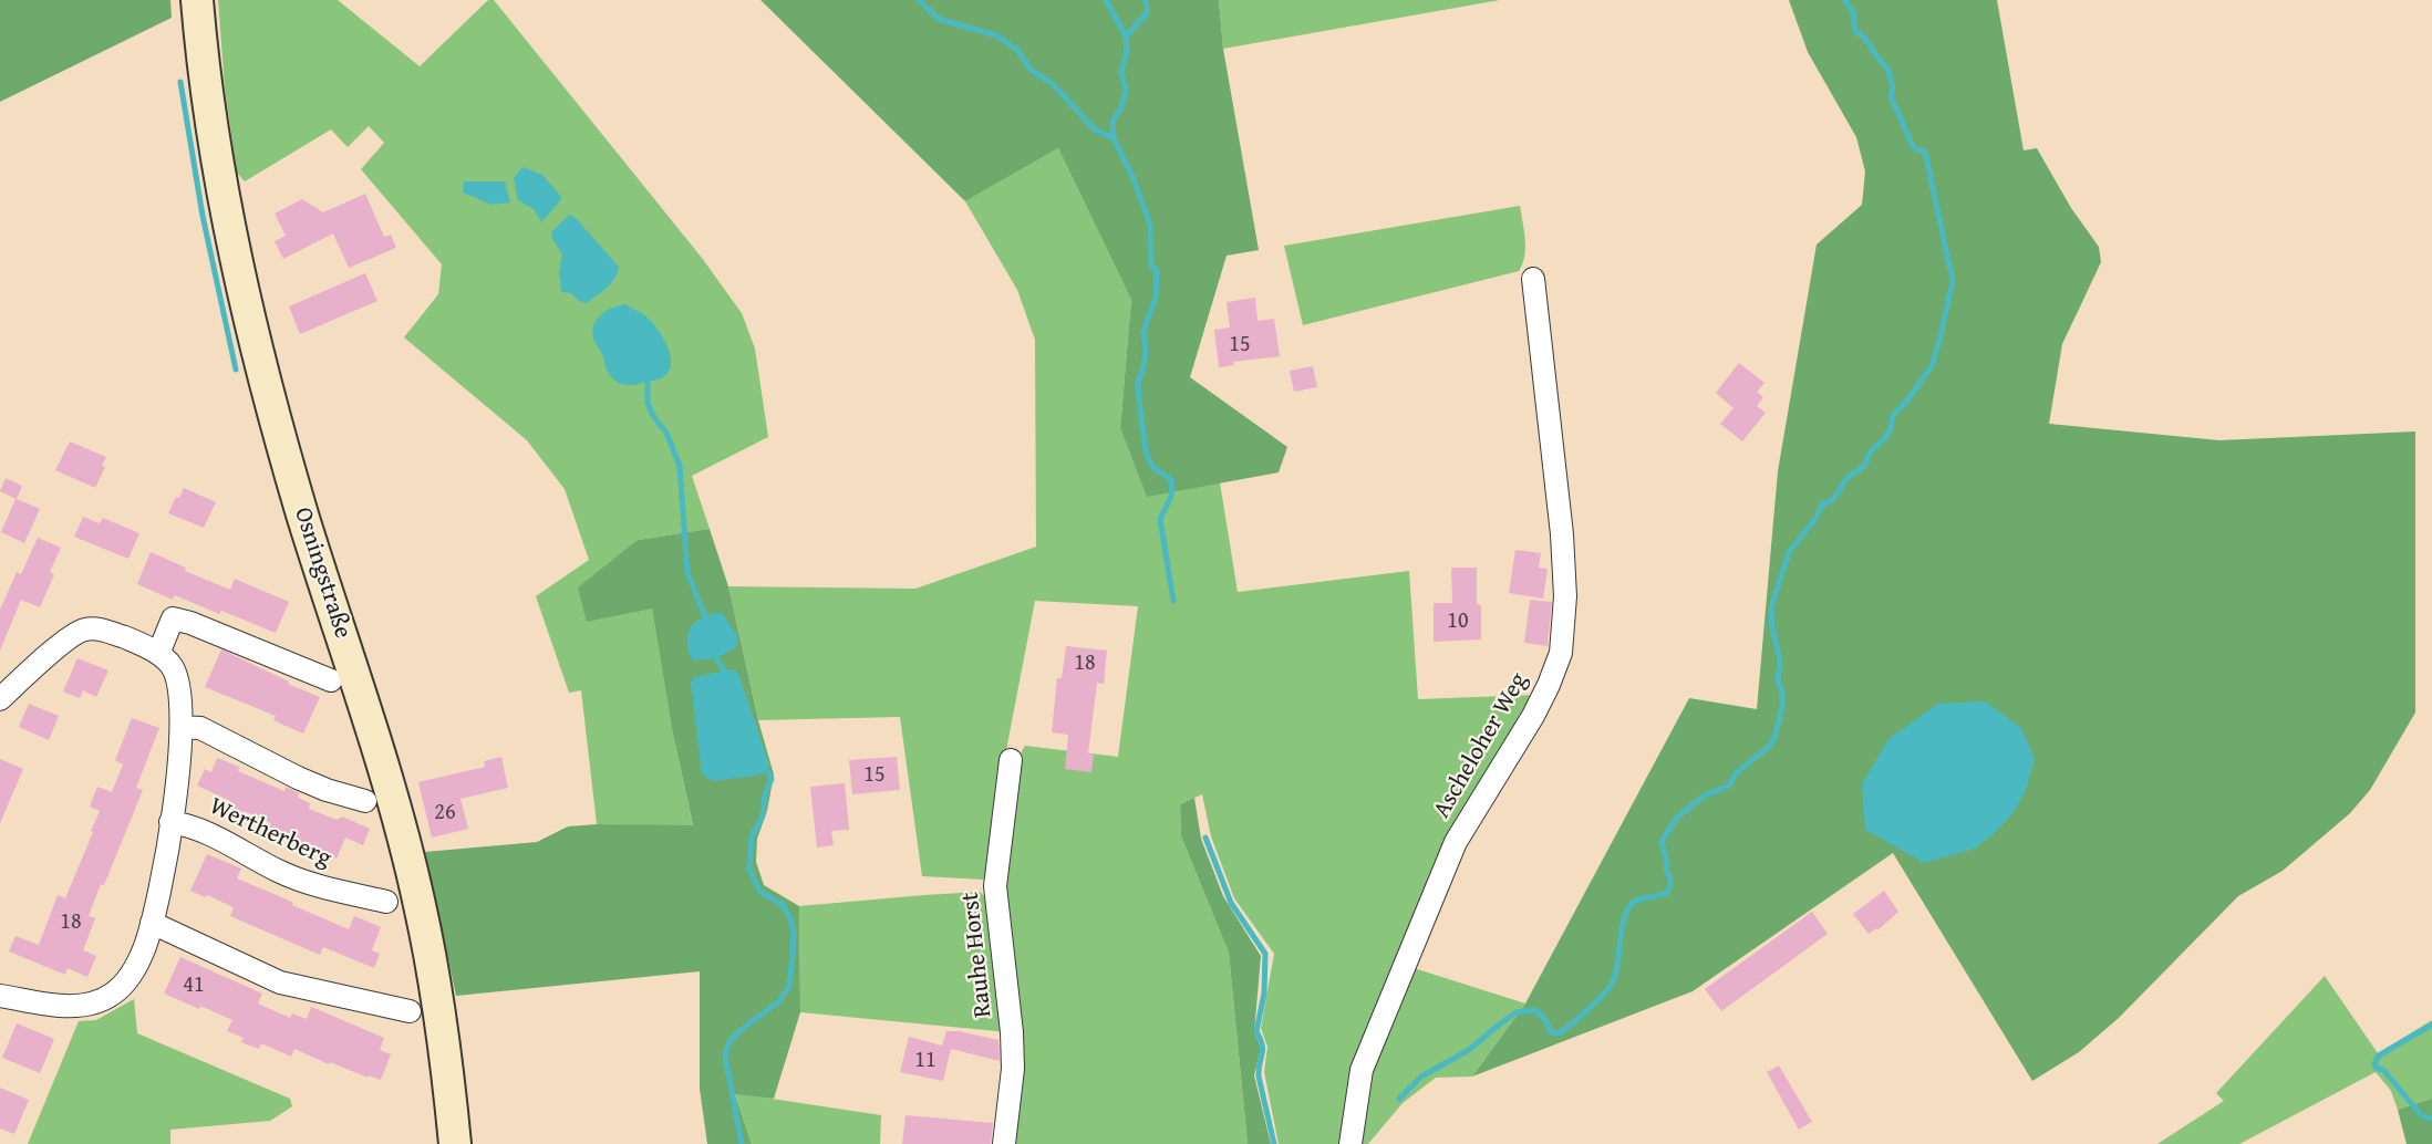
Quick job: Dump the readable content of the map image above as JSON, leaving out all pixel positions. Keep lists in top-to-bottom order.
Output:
{
  "streets": {
    "street": [
      "Osningstraße",
      "Ascheloher Weg",
      "Wertherberg",
      "Rauhe Horst"
    ]
  },
  "house_numbers": [
    "15",
    "10",
    "18",
    "15",
    "26",
    "18",
    "41",
    "11"
  ]
}
